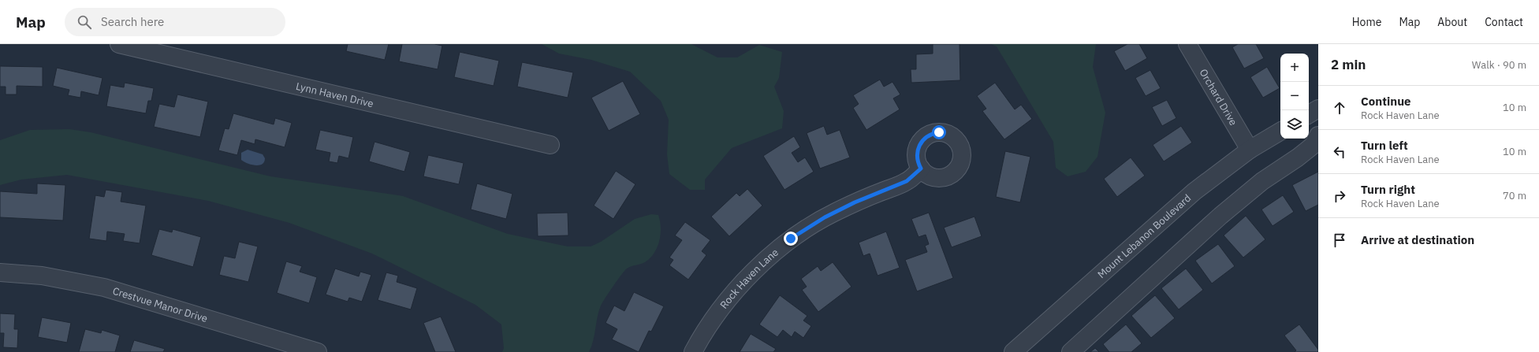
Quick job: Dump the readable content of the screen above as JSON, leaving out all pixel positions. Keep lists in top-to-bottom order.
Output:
{
  "streets": {
    "street": [
      "Lynn Haven Drive",
      "Orchard Drive",
      "Mount Lebanon Boulevard",
      "Rock Haven Lane",
      "Crestvue Manor Drive"
    ]
  },
  "crossings": [
    ["Orchard Drive", "Mount Lebanon Boulevard"]
  ],
  "page": {
    "header": "Map",
    "search": "Search here",
    "nav": [
      "Home",
      "Map",
      "About",
      "Contact"
    ],
    "heading": ["2 min", "Walk · 90 m"],
    "map_buttons": ["+", "−"],
    "list": [
      ["Continue", "Rock Haven Lane", "10 m"],
      ["Turn left", "Rock Haven Lane", "10 m"],
      ["Turn right", "Rock Haven Lane", "70 m"],
      "Arrive at destination"
    ]
  }
}
